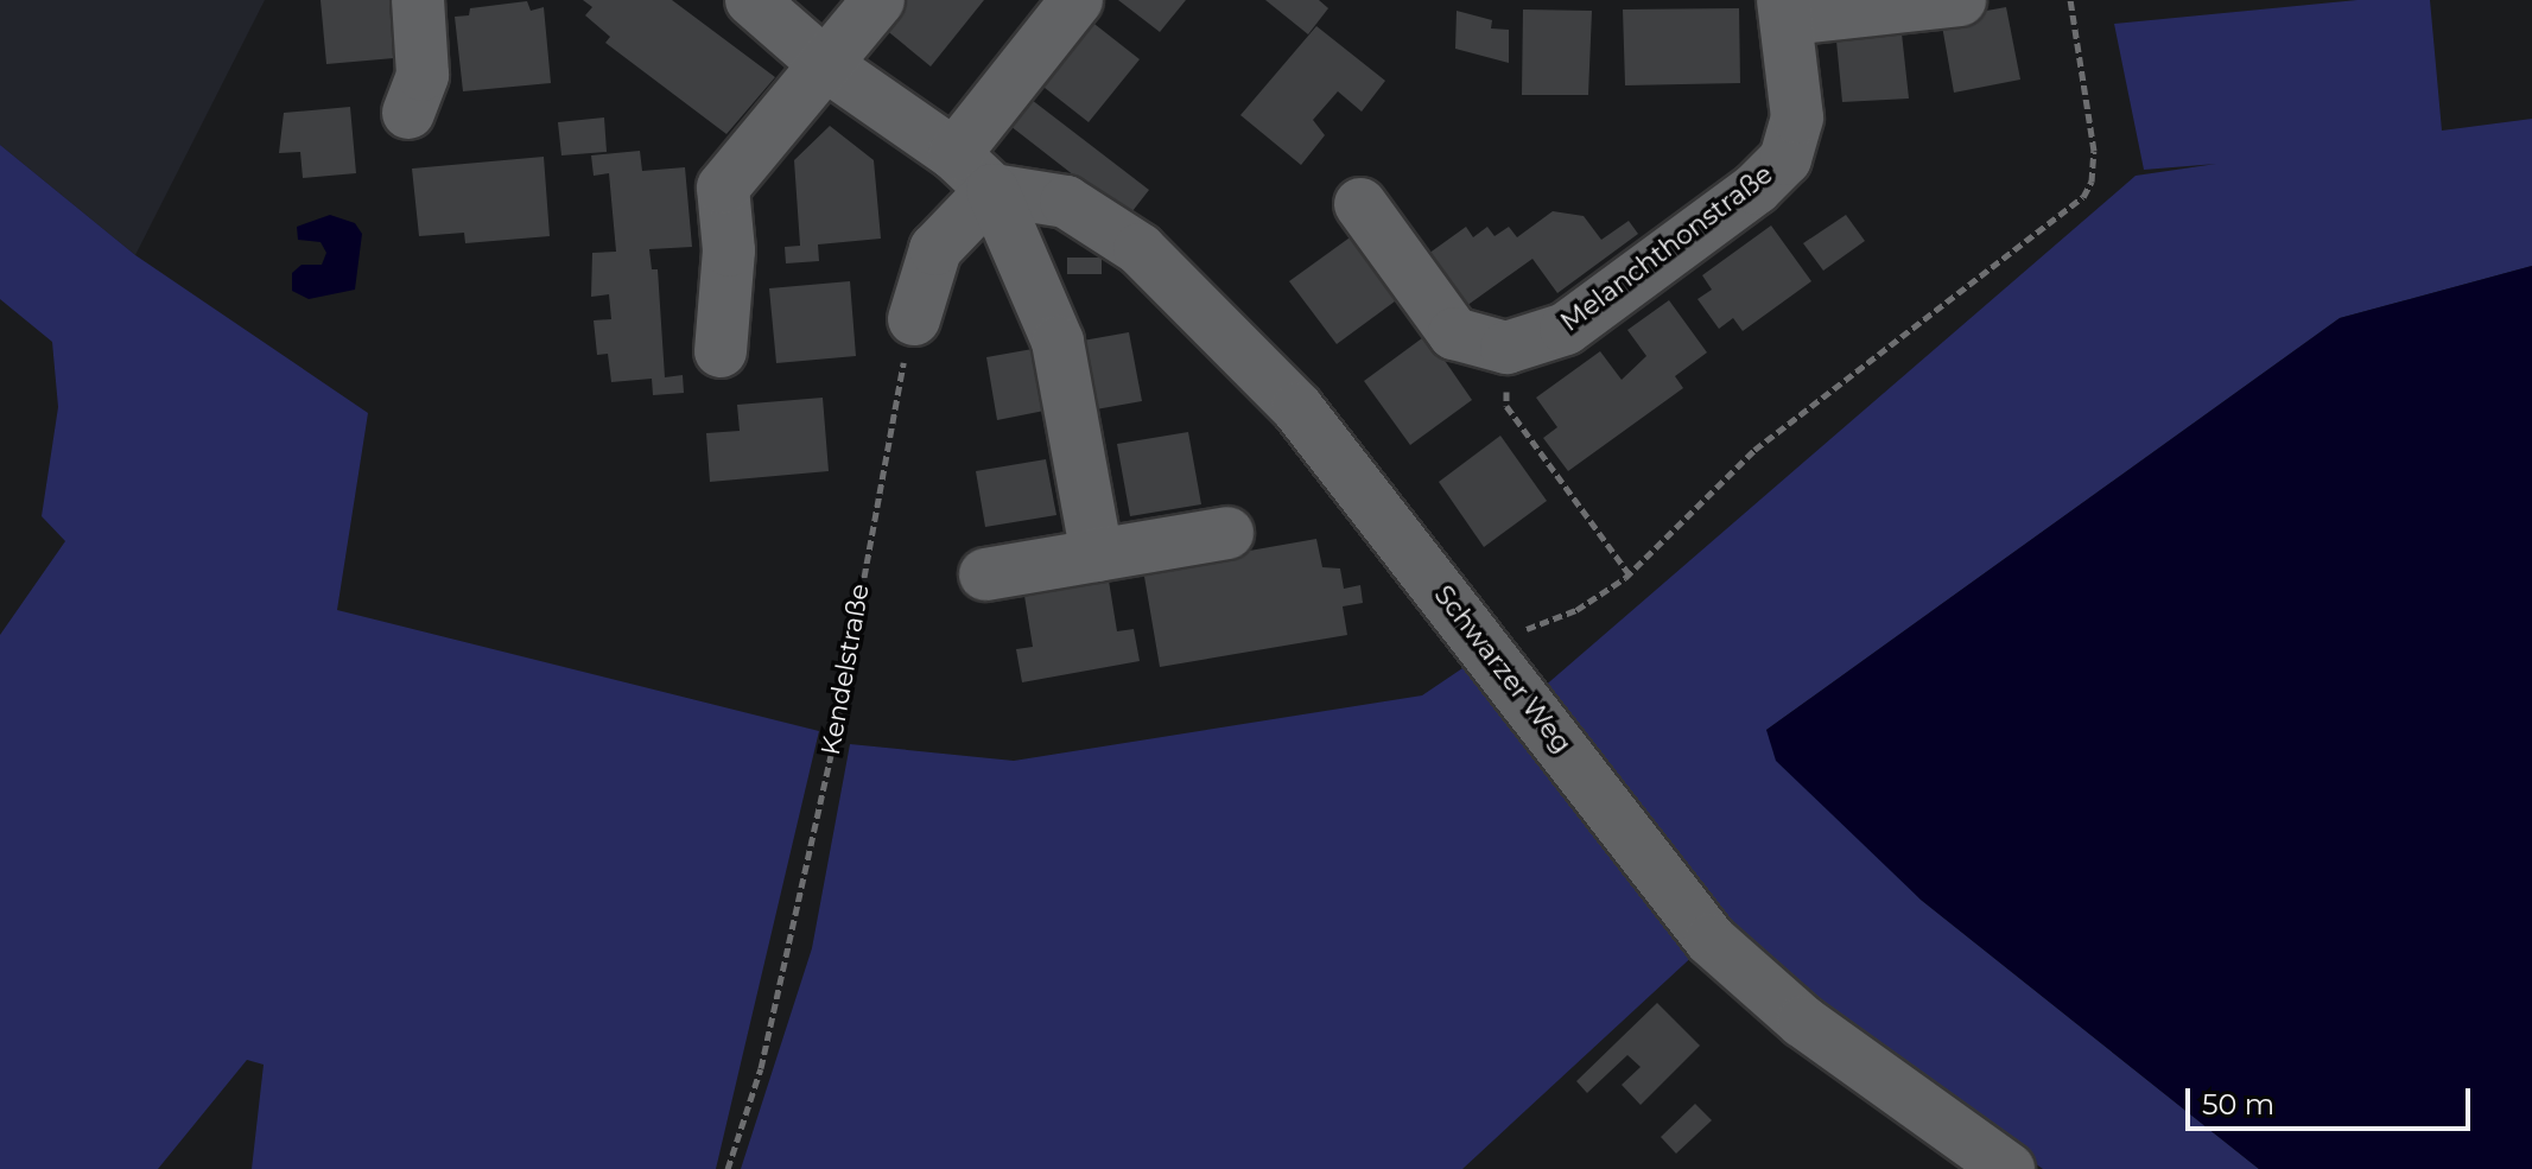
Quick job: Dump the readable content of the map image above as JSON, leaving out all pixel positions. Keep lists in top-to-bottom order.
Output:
{
  "streets": {
    "street": ["Melanchthonstraße", "Schwarzer Weg"],
    "path": ["Kendelstraße"]
  },
  "scale_bar": "50 m"
}
